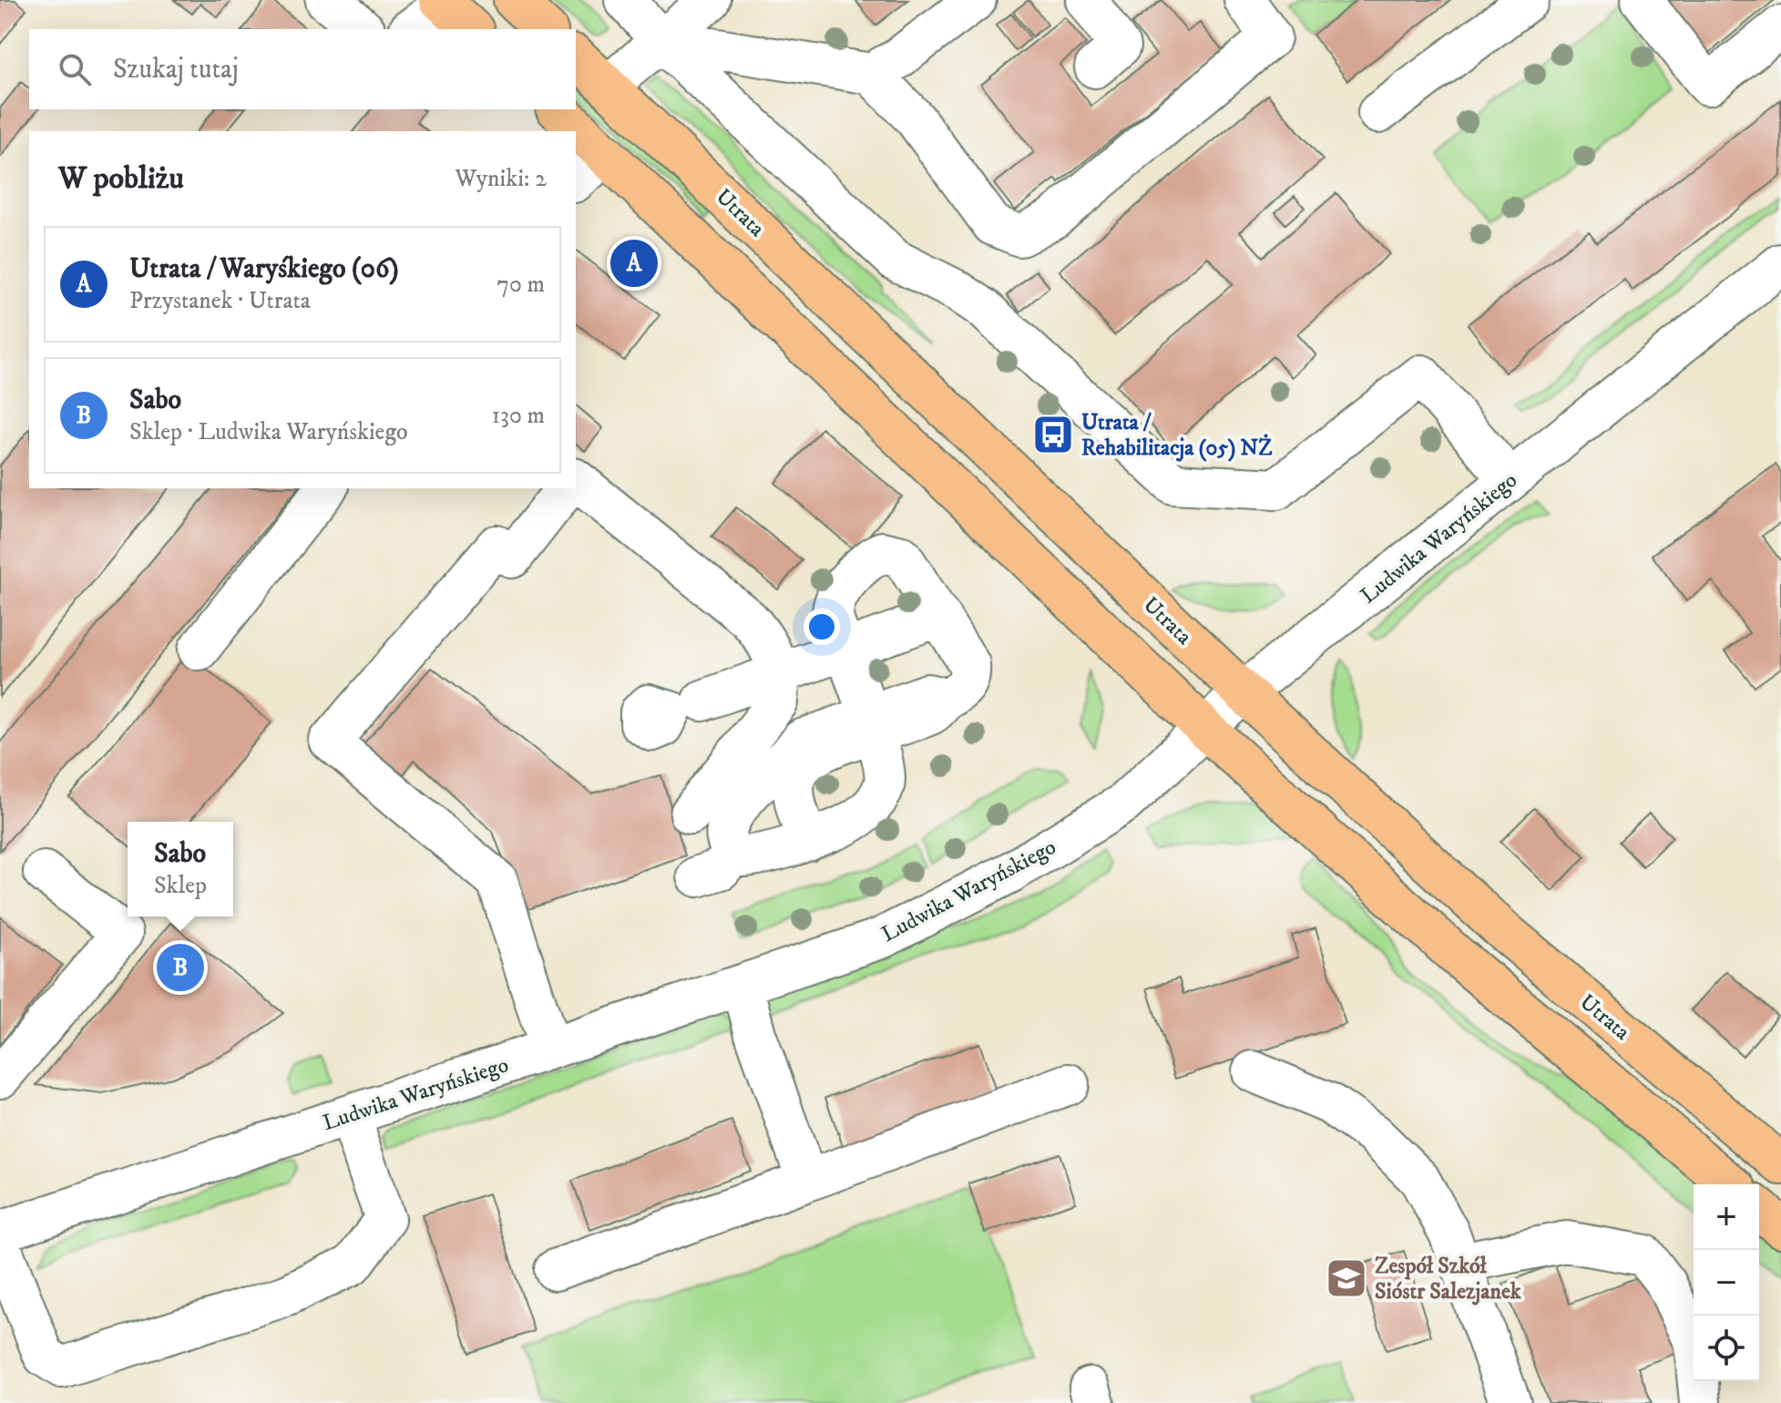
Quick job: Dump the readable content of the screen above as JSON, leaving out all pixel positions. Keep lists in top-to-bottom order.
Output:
{
  "streets": {
    "main road": ["Utrata"],
    "street": ["Ludwika Waryńskiego"]
  },
  "crossings": [
    ["Utrata", "Ludwika Waryńskiego"]
  ],
  "places": {
    "bus stop": ["Utrata / Rehabilitacja (05) NŻ"],
    "school or university": ["Zespół Szkół Sióstr Salezjanek"]
  },
  "page": {
    "search": "Szukaj tutaj",
    "heading": ["W pobliżu", "Wyniki: 2"],
    "list": [
      {
        "mark": "A",
        "name": "Utrata / Waryśkiego (06)",
        "note": "Przystanek · Utrata",
        "value": "70 m"
      },
      {
        "mark": "B",
        "name": "Sabo",
        "note": "Sklep · Ludwika Waryńskiego",
        "value": "130 m"
      }
    ],
    "pins": ["A", "B"],
    "popup": ["Sabo", "Sklep"],
    "map_buttons": ["+", "−"]
  }
}
